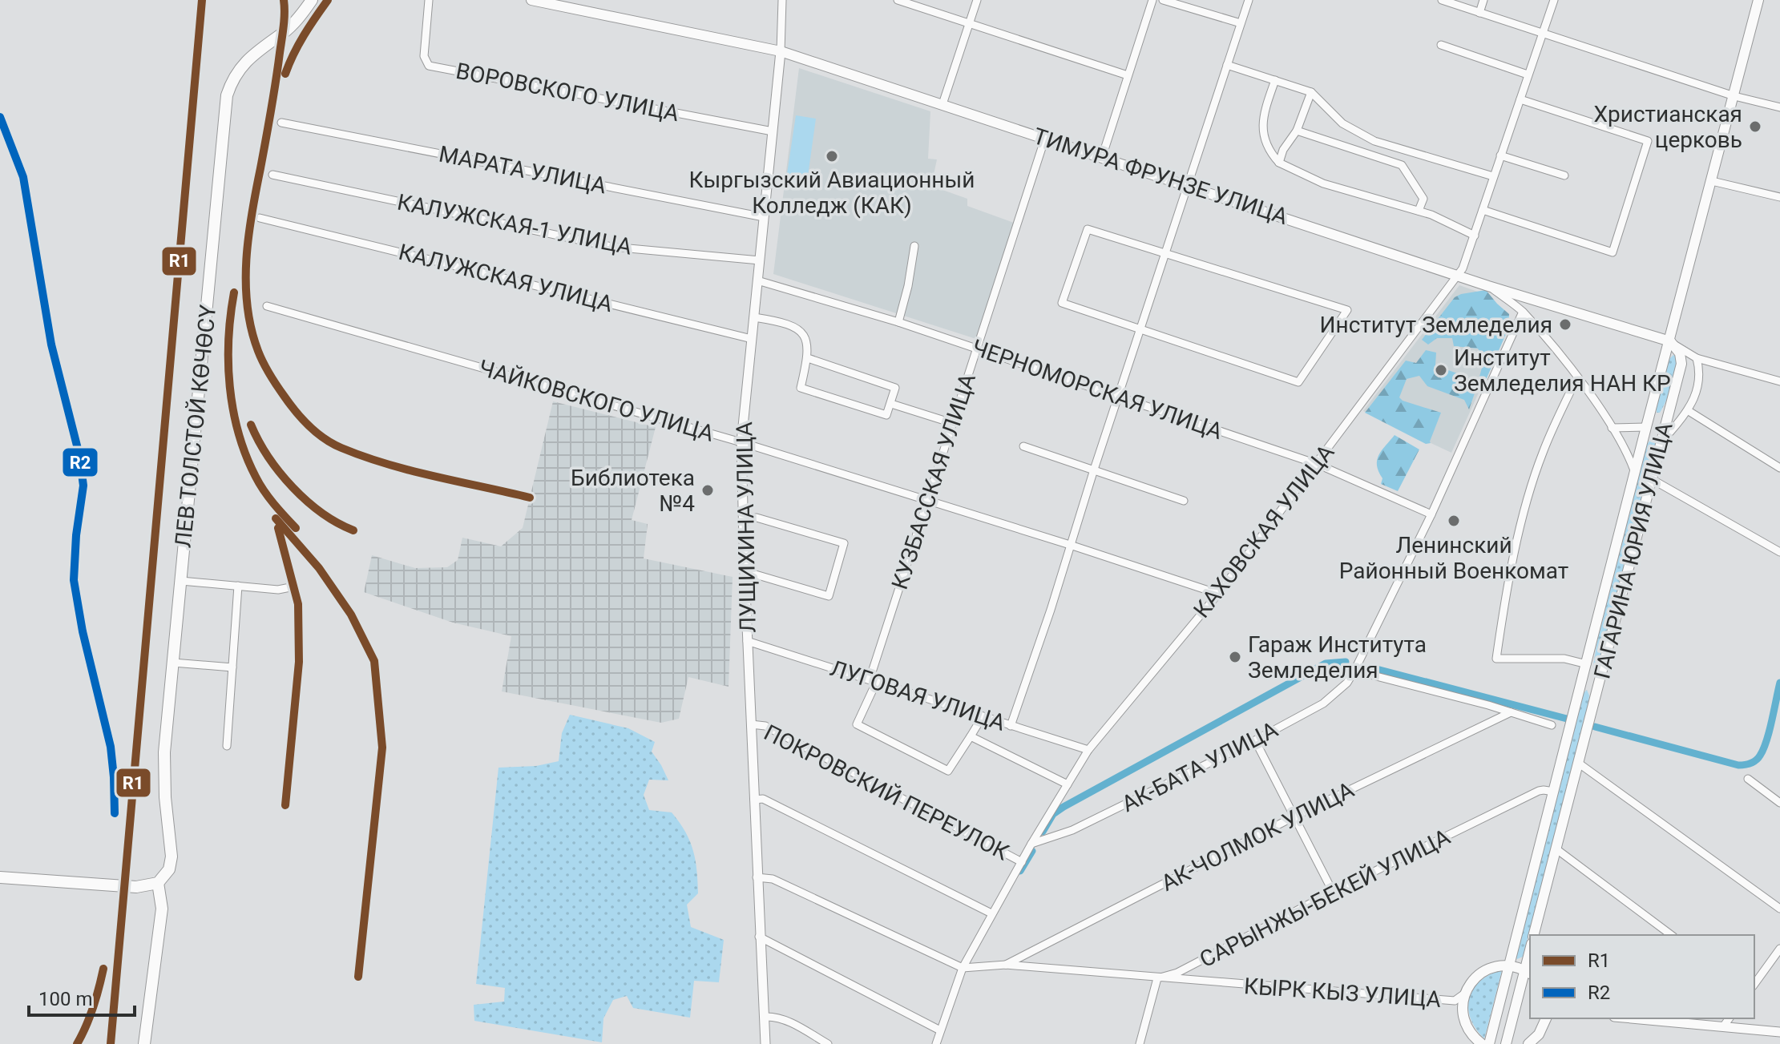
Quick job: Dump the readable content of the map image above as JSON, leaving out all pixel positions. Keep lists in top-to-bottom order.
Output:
{
  "streets": {
    "main road": ["ТИМУРА ФРУНЗЕ УЛИЦА", "ЛЕВ ТОЛСТОЙ КӨЧӨСҮ", "ГАГАРИНА ЮРИЯ УЛИЦА"],
    "street": [
      "ВОРОВСКОГО УЛИЦА",
      "МАРАТА УЛИЦА",
      "КАЛУЖСКАЯ-1 УЛИЦА",
      "КАЛУЖСКАЯ УЛИЦА",
      "ЧЕРНОМОРСКАЯ УЛИЦА",
      "ЧАЙКОВСКОГО УЛИЦА",
      "КУЗБАССКАЯ УЛИЦА",
      "ЛУЩИХИНА УЛИЦА",
      "КАХОВСКАЯ УЛИЦА",
      "ЛУГОВАЯ УЛИЦА",
      "АК-БАТА УЛИЦА",
      "ПОКРОВСКИЙ ПЕРЕУЛОК",
      "АК-ЧОЛМОК УЛИЦА",
      "САРЫНЖЫ-БЕКЕЙ УЛИЦА",
      "КЫРК КЫЗ УЛИЦА"
    ]
  },
  "crossings": [
    ["ВОРОВСКОГО УЛИЦА", "ЛУЩИХИНА УЛИЦА"],
    ["МАРАТА УЛИЦА", "ЛУЩИХИНА УЛИЦА"],
    ["ТИМУРА ФРУНЗЕ УЛИЦА", "КУЗБАССКАЯ УЛИЦА"],
    ["ТИМУРА ФРУНЗЕ УЛИЦА", "ЛУЩИХИНА УЛИЦА"],
    ["ТИМУРА ФРУНЗЕ УЛИЦА", "КАХОВСКАЯ УЛИЦА"],
    ["ТИМУРА ФРУНЗЕ УЛИЦА", "ГАГАРИНА ЮРИЯ УЛИЦА"],
    ["КАЛУЖСКАЯ-1 УЛИЦА", "ЛУЩИХИНА УЛИЦА"],
    ["КАЛУЖСКАЯ УЛИЦА", "ЛУЩИХИНА УЛИЦА"],
    ["ЧЕРНОМОРСКАЯ УЛИЦА", "КУЗБАССКАЯ УЛИЦА"],
    ["ЧЕРНОМОРСКАЯ УЛИЦА", "ЛУЩИХИНА УЛИЦА"],
    ["ЧЕРНОМОРСКАЯ УЛИЦА", "КАХОВСКАЯ УЛИЦА"],
    ["ЧАЙКОВСКОГО УЛИЦА", "КУЗБАССКАЯ УЛИЦА"],
    ["ЧАЙКОВСКОГО УЛИЦА", "ЛУЩИХИНА УЛИЦА"],
    ["ЧАЙКОВСКОГО УЛИЦА", "КАХОВСКАЯ УЛИЦА"],
    ["КУЗБАССКАЯ УЛИЦА", "ЛУГОВАЯ УЛИЦА"],
    ["ЛУЩИХИНА УЛИЦА", "ЛУГОВАЯ УЛИЦА"],
    ["ЛУЩИХИНА УЛИЦА", "ПОКРОВСКИЙ ПЕРЕУЛОК"],
    ["КАХОВСКАЯ УЛИЦА", "ЛУГОВАЯ УЛИЦА"],
    ["КАХОВСКАЯ УЛИЦА", "АК-БАТА УЛИЦА"],
    ["КАХОВСКАЯ УЛИЦА", "ПОКРОВСКИЙ ПЕРЕУЛОК"],
    ["КАХОВСКАЯ УЛИЦА", "КЫРК КЫЗ УЛИЦА"],
    ["ГАГАРИНА ЮРИЯ УЛИЦА", "САРЫНЖЫ-БЕКЕЙ УЛИЦА"],
    ["АК-ЧОЛМОК УЛИЦА", "КЫРК КЫЗ УЛИЦА"],
    ["САРЫНЖЫ-БЕКЕЙ УЛИЦА", "КЫРК КЫЗ УЛИЦА"]
  ],
  "places": [
    "Христианская церковь",
    "Кыргызский Авиационный Колледж (КАК)",
    "Институт Земледелия",
    "Институт Земледелия НАН КР",
    "Библиотека №4",
    "Ленинский Районный Военкомат",
    "Гараж Института Земледелия"
  ],
  "lines": ["transit line R1", "transit line R2"],
  "legend": ["R1", "R2"],
  "scale_bar": "100 m"
}
